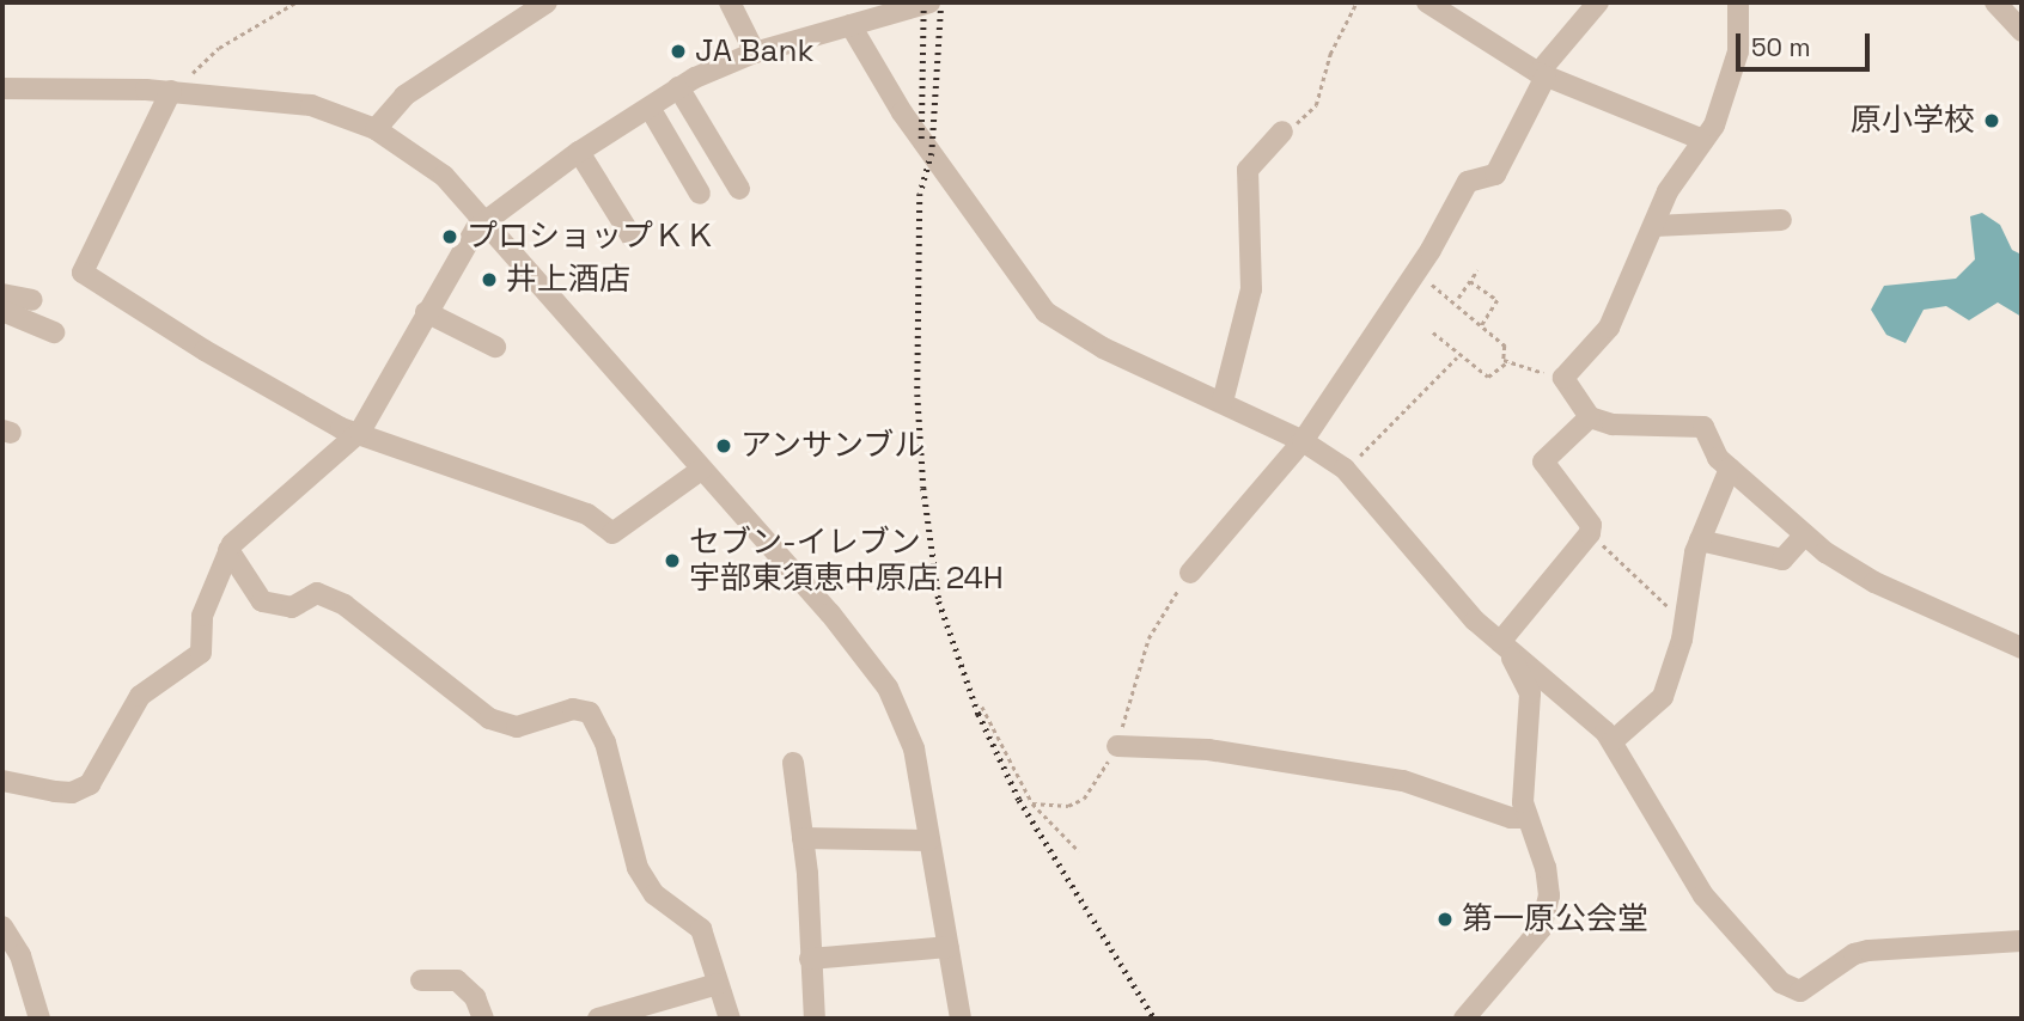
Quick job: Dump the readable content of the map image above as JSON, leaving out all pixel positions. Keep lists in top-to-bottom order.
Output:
{
  "places": [
    "JA Bank",
    "原小学校",
    "プロショップＫＫ",
    "井上酒店",
    "アンサンブル",
    "セブン-イレブン 宇部東須恵中原店 24H",
    "第一原公会堂"
  ],
  "scale_bar": "50 m"
}
